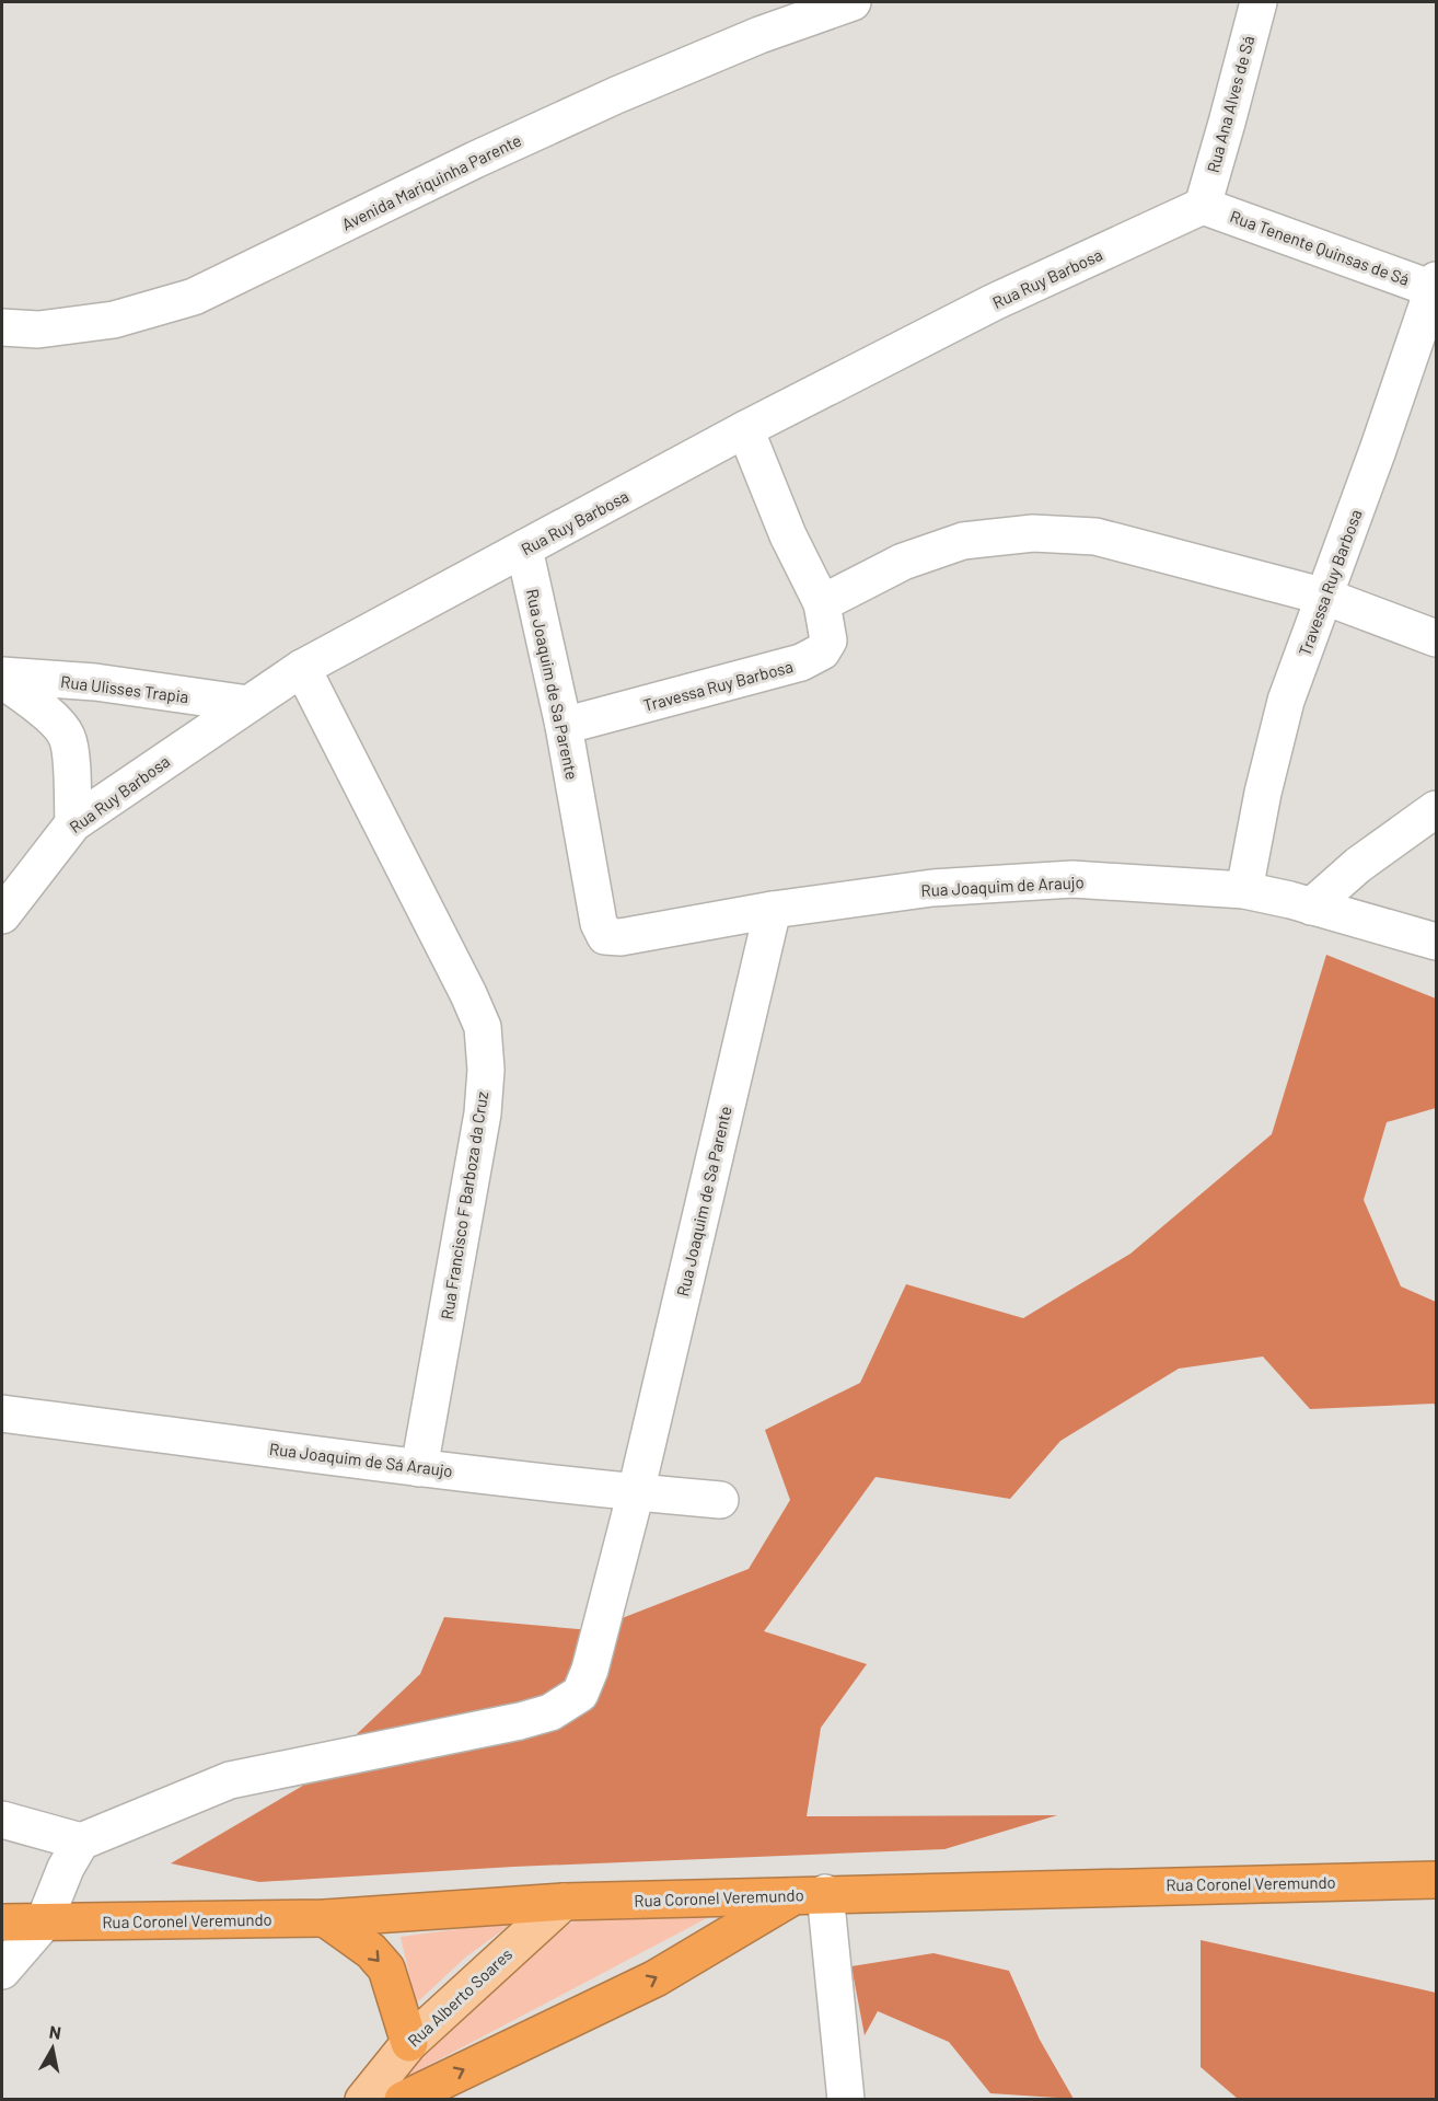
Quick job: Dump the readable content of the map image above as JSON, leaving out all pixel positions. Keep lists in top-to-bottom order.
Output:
{
  "streets": {
    "highway": ["Rua Coronel Veremundo"],
    "main road": ["Rua Alberto Soares"],
    "street": [
      "Rua Ana Alves de Sá",
      "Avenida Mariquinha Parente",
      "Rua Tenente Quinsas de Sá",
      "Rua Ruy Barbosa",
      "Travessa Ruy Barbosa",
      "Rua Joaquim de Sa Parente",
      "Rua Ulisses Trapia",
      "Rua Joaquim de Araujo",
      "Rua Francisco F Barboza da Cruz",
      "Rua Joaquim de Sá Araujo"
    ]
  },
  "crossings": [
    ["Rua Ana Alves de Sá", "Rua Tenente Quinsas de Sá"],
    ["Rua Ana Alves de Sá", "Rua Ruy Barbosa"],
    ["Rua Tenente Quinsas de Sá", "Rua Ruy Barbosa"],
    ["Rua Tenente Quinsas de Sá", "Travessa Ruy Barbosa"],
    ["Rua Ruy Barbosa", "Rua Joaquim de Sa Parente"],
    ["Rua Ruy Barbosa", "Rua Ulisses Trapia"],
    ["Rua Ruy Barbosa", "Rua Francisco F Barboza da Cruz"],
    ["Travessa Ruy Barbosa", "Rua Joaquim de Sa Parente"],
    ["Travessa Ruy Barbosa", "Rua Joaquim de Araujo"],
    ["Rua Joaquim de Sa Parente", "Rua Joaquim de Araujo"],
    ["Rua Joaquim de Sa Parente", "Rua Joaquim de Sá Araujo"],
    ["Rua Francisco F Barboza da Cruz", "Rua Joaquim de Sá Araujo"],
    ["Rua Coronel Veremundo", "Rua Alberto Soares"]
  ],
  "north": "top"
}
